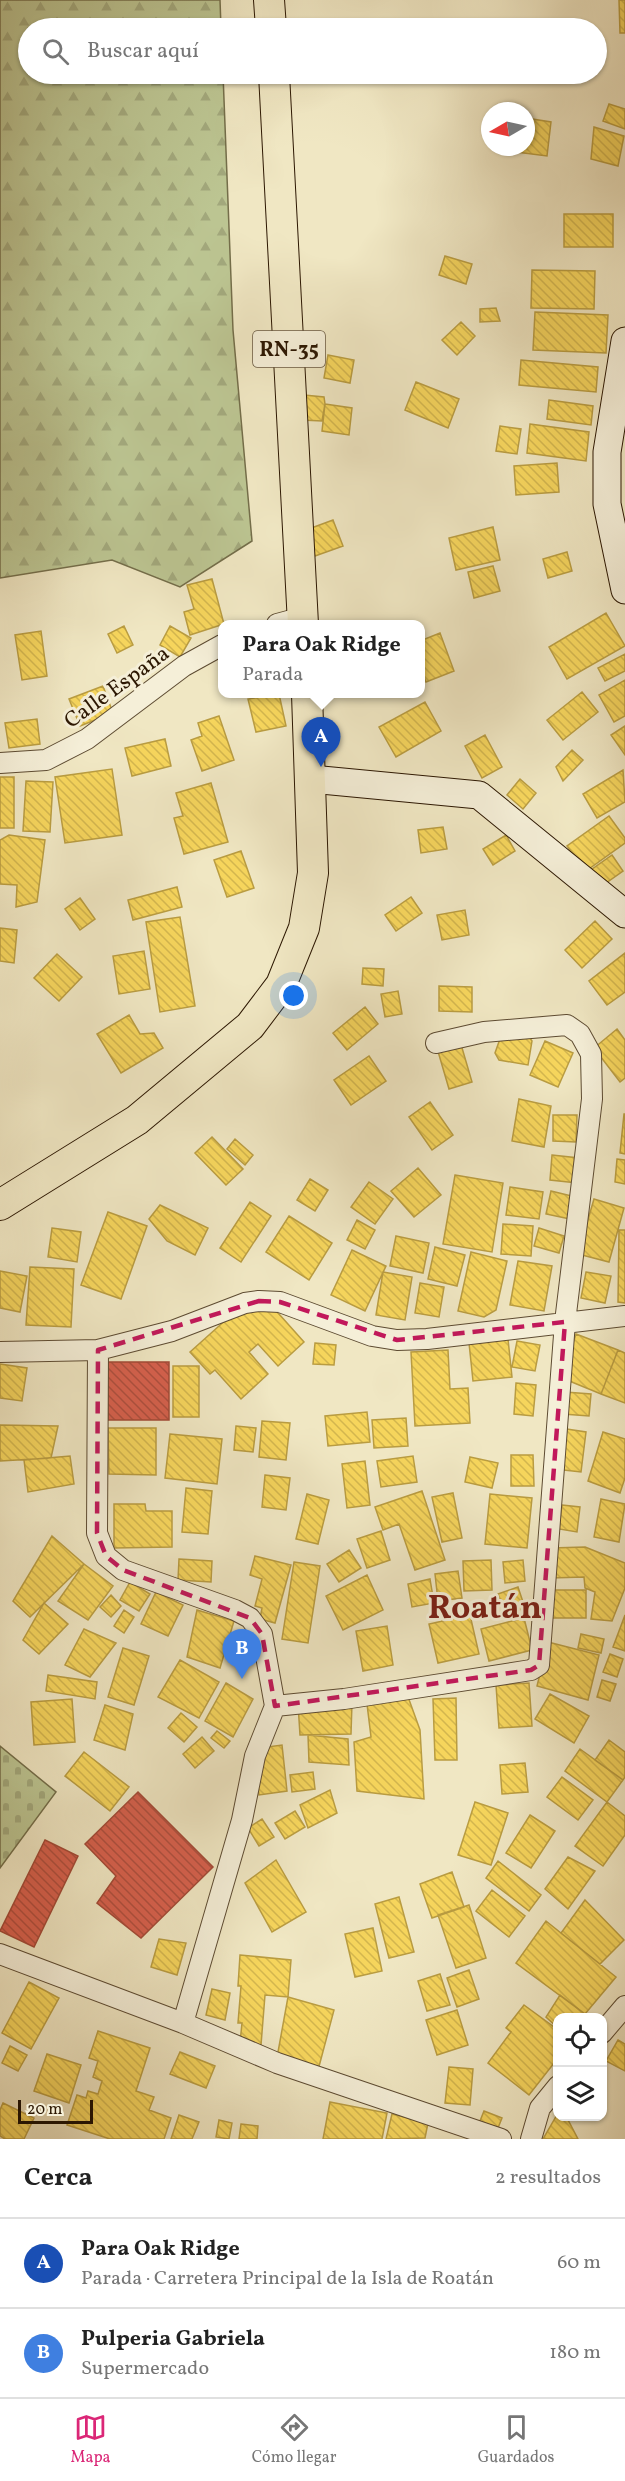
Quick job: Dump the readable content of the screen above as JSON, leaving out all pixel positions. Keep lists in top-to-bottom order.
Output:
{
  "streets": {
    "main road": ["RN-35"],
    "street": ["Calle España"]
  },
  "districts": ["Roatán"],
  "scale_bar": "20 m",
  "north": "left",
  "page": {
    "search": "Buscar aquí",
    "popup": ["Para Oak Ridge", "Parada"],
    "pins": ["A", "B"],
    "scale": "20 m",
    "heading": ["Cerca", "2 resultados"],
    "list": [
      {
        "mark": "A",
        "name": "Para Oak Ridge",
        "note": "Parada · Carretera Principal de la Isla de Roatán",
        "value": "60 m"
      },
      {
        "mark": "B",
        "name": "Pulperia Gabriela",
        "note": "Supermercado",
        "value": "180 m"
      }
    ],
    "nav": ["Mapa", "Cómo llegar", "Guardados"]
  }
}
